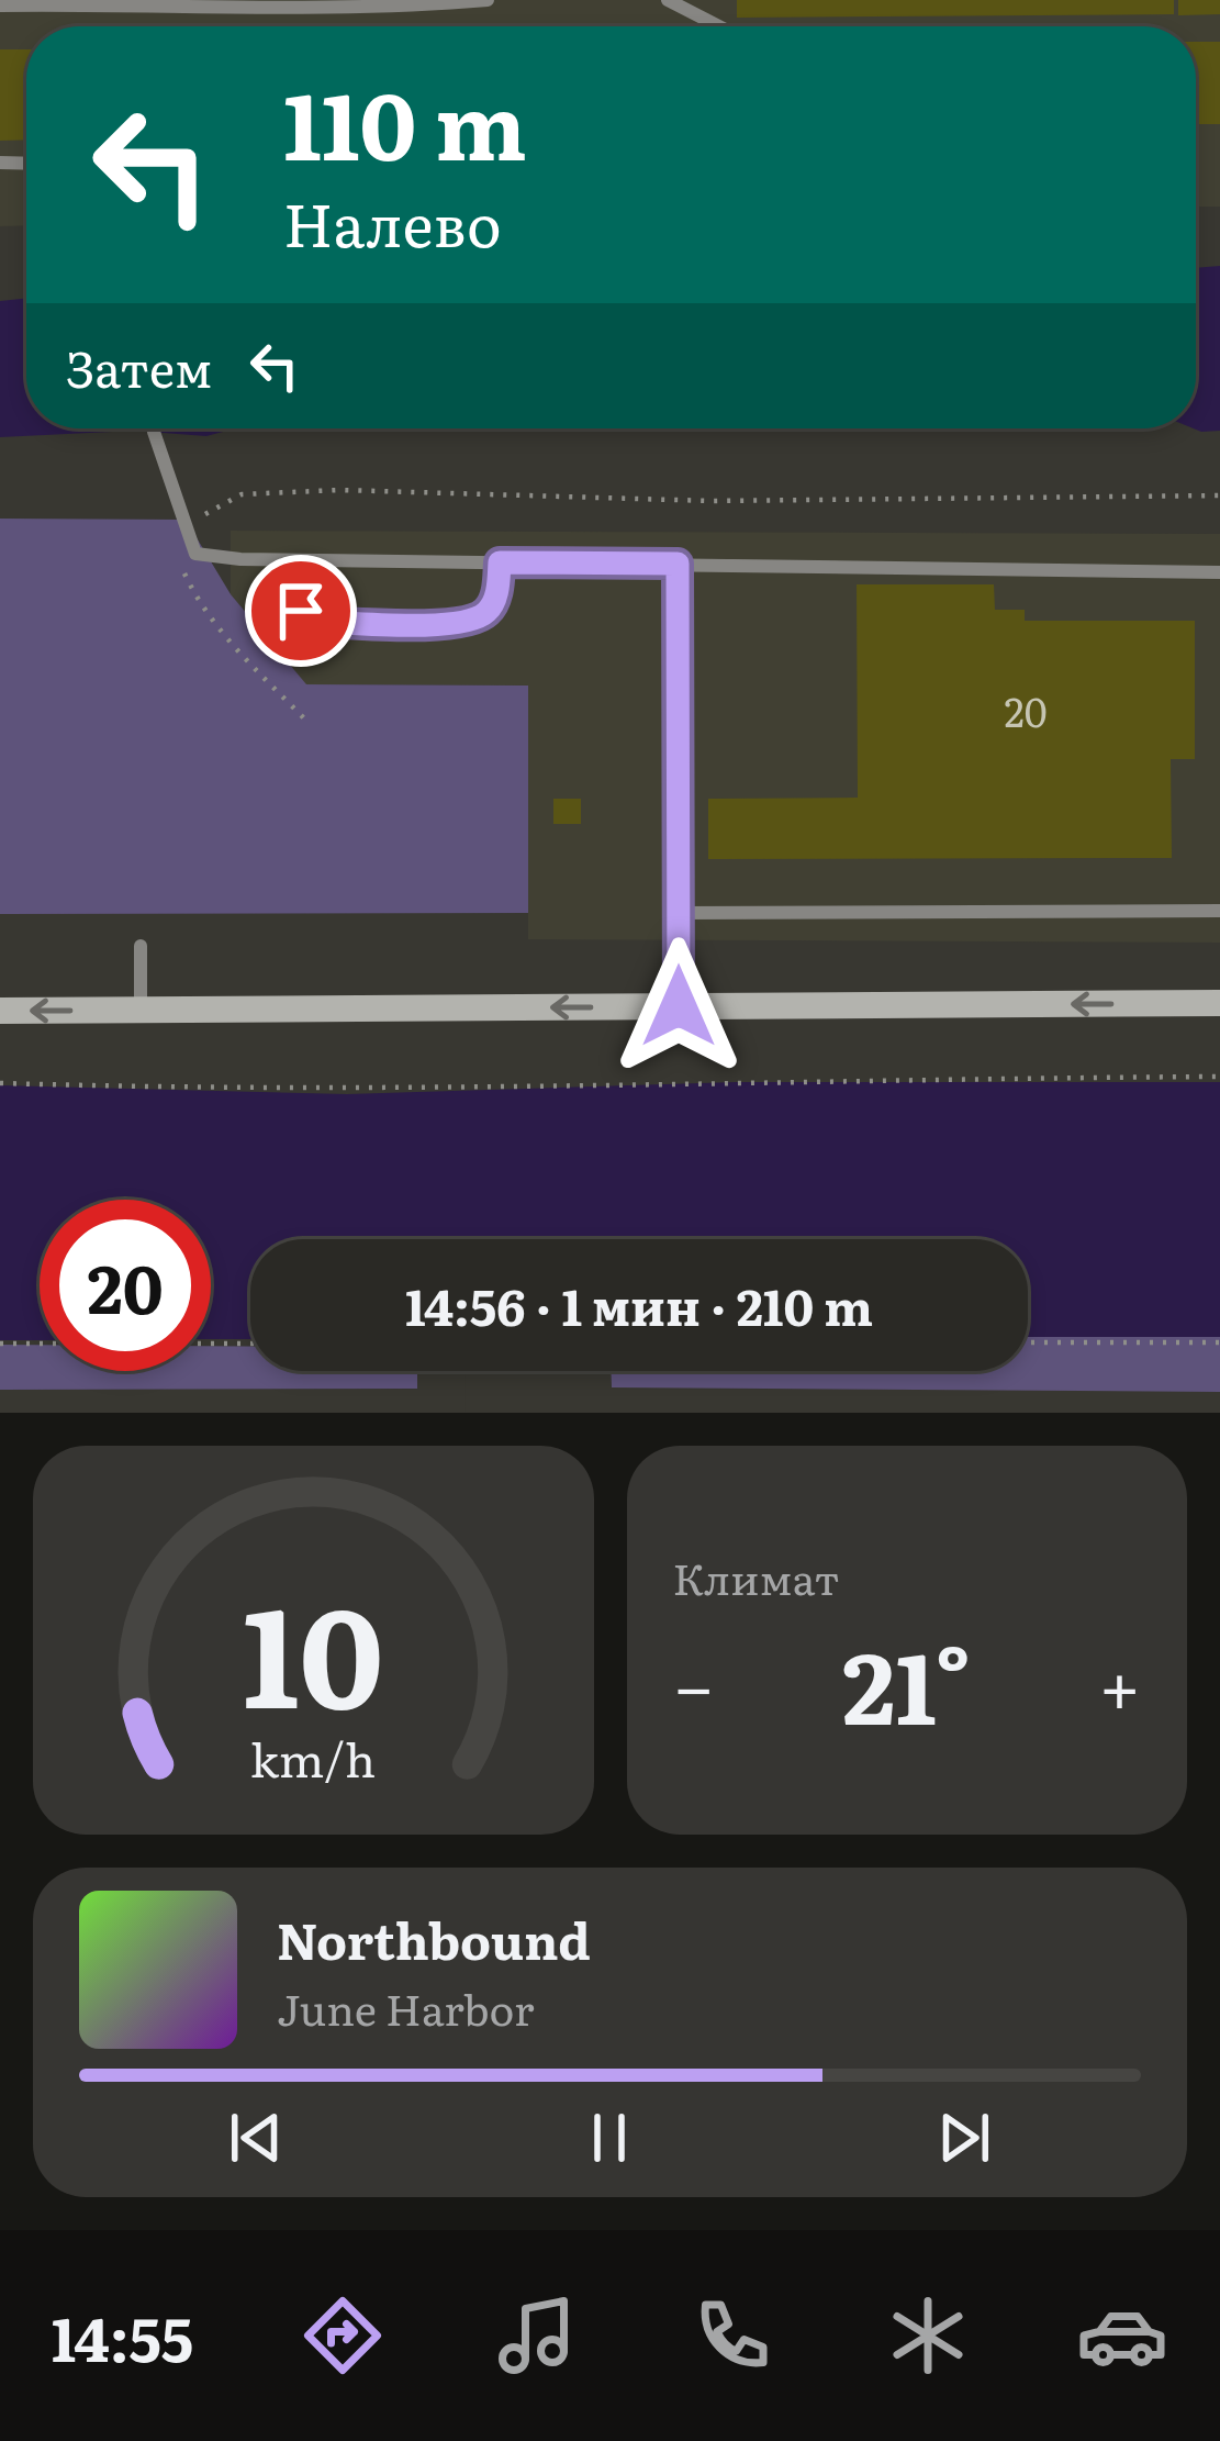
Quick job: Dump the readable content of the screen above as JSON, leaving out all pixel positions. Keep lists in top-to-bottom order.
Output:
{
  "house_numbers": ["20"],
  "page": {
    "turn": ["110 m", "Налево"],
    "then": "Затем",
    "limit": "20",
    "trip": "14:56 · 1 мин · 210 m",
    "tile": "Климат",
    "heat": ["−", "21°", "+"],
    "song": ["Northbound", "June Harbor"],
    "tabs": "14:55",
    "gauge": ["10", "km/h"]
  }
}
